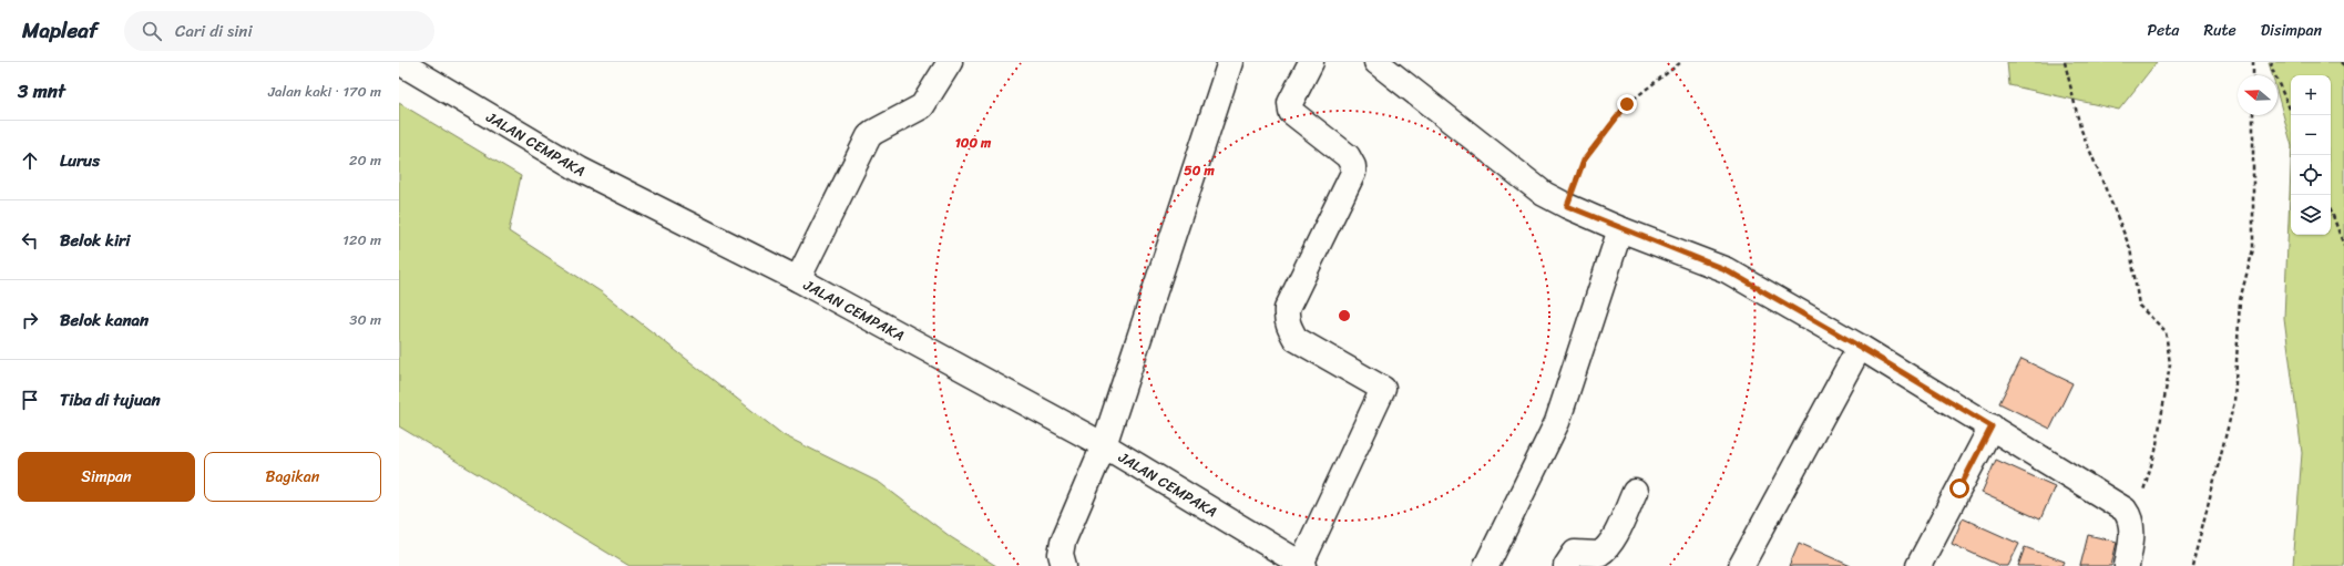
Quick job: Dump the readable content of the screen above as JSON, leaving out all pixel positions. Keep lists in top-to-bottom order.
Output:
{
  "streets": {
    "street": ["JALAN CEMPAKA"]
  },
  "north": "left",
  "page": {
    "header": "Mapleaf",
    "search": "Cari di sini",
    "nav": ["Peta", "Rute", "Disimpan"],
    "heading": ["3 mnt", "Jalan kaki · 170 m"],
    "map_buttons": ["+", "−"],
    "list": [
      ["Lurus", "20 m"],
      ["Belok kiri", "120 m"],
      ["Belok kanan", "30 m"],
      "Tiba di tujuan"
    ],
    "buttons": ["Simpan", "Bagikan"]
  },
  "rings": ["100 m", "50 m"]
}
